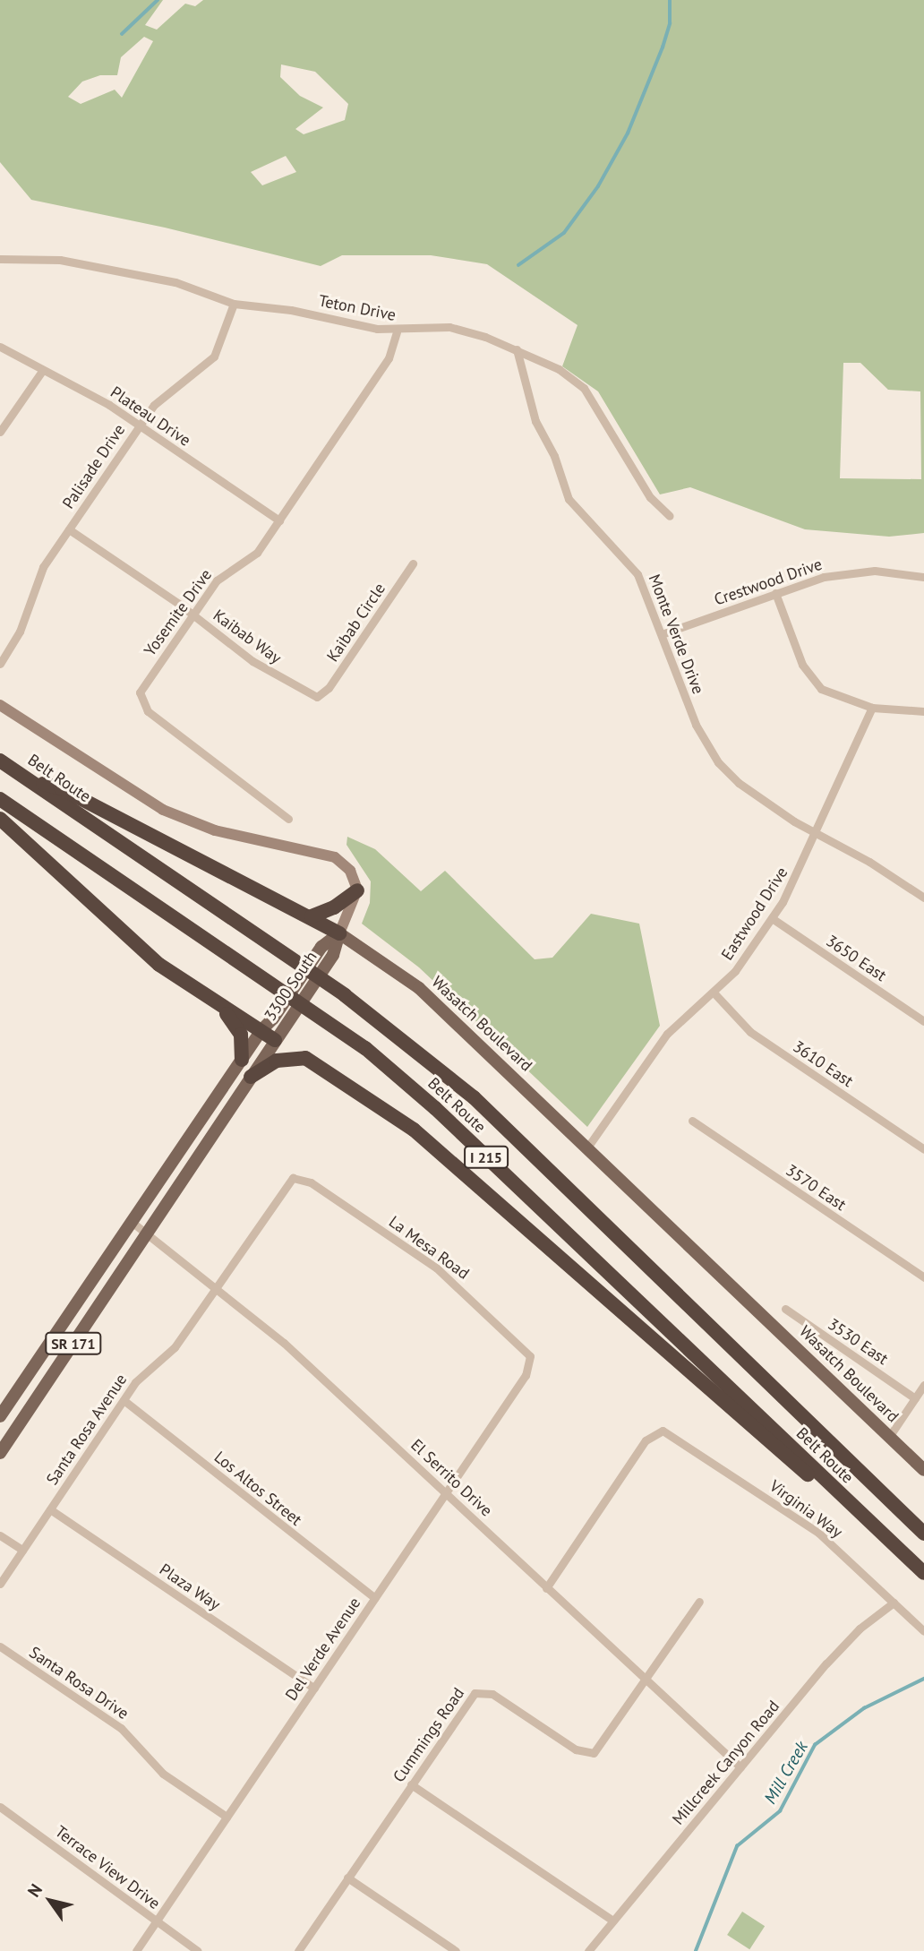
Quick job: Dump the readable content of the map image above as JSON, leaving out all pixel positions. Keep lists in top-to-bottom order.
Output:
{
  "streets": {
    "highway": ["Belt Route", "I 215"],
    "main road": ["3300 South", "Wasatch Boulevard", "SR 171"],
    "street": [
      "Teton Drive",
      "Plateau Drive",
      "Palisade Drive",
      "Crestwood Drive",
      "Yosemite Drive",
      "Kaibab Circle",
      "Monte Verde Drive",
      "Kaibab Way",
      "Eastwood Drive",
      "3650 East",
      "3610 East",
      "3570 East",
      "La Mesa Road",
      "3530 East",
      "Santa Rosa Avenue",
      "El Serrito Drive",
      "Los Altos Street",
      "Virginia Way",
      "Plaza Way",
      "Del Verde Avenue",
      "Santa Rosa Drive",
      "Cummings Road",
      "Millcreek Canyon Road",
      "Terrace View Drive"
    ]
  },
  "crossings": [
    ["Teton Drive", "Palisade Drive"],
    ["Teton Drive", "Yosemite Drive"],
    ["Teton Drive", "Monte Verde Drive"],
    ["Plateau Drive", "Palisade Drive"],
    ["Plateau Drive", "Yosemite Drive"],
    ["Palisade Drive", "Kaibab Way"],
    ["Crestwood Drive", "Monte Verde Drive"],
    ["Yosemite Drive", "Kaibab Way"],
    ["Kaibab Circle", "Kaibab Way"],
    ["Monte Verde Drive", "Eastwood Drive"],
    ["Eastwood Drive", "3650 East"],
    ["Eastwood Drive", "Wasatch Boulevard"],
    ["Eastwood Drive", "3610 East"],
    ["3300 South", "Wasatch Boulevard"],
    ["3300 South", "El Serrito Drive"],
    ["La Mesa Road", "Santa Rosa Avenue"],
    ["La Mesa Road", "Del Verde Avenue"],
    ["Santa Rosa Avenue", "El Serrito Drive"],
    ["Santa Rosa Avenue", "Los Altos Street"],
    ["Santa Rosa Avenue", "Plaza Way"],
    ["El Serrito Drive", "Virginia Way"],
    ["El Serrito Drive", "Del Verde Avenue"],
    ["El Serrito Drive", "Cummings Road"],
    ["El Serrito Drive", "Millcreek Canyon Road"],
    ["Los Altos Street", "Del Verde Avenue"],
    ["Virginia Way", "Millcreek Canyon Road"],
    ["Plaza Way", "Del Verde Avenue"],
    ["Del Verde Avenue", "Santa Rosa Drive"],
    ["Del Verde Avenue", "Terrace View Drive"]
  ],
  "water": ["Mill Creek"],
  "north": "top left"
}
